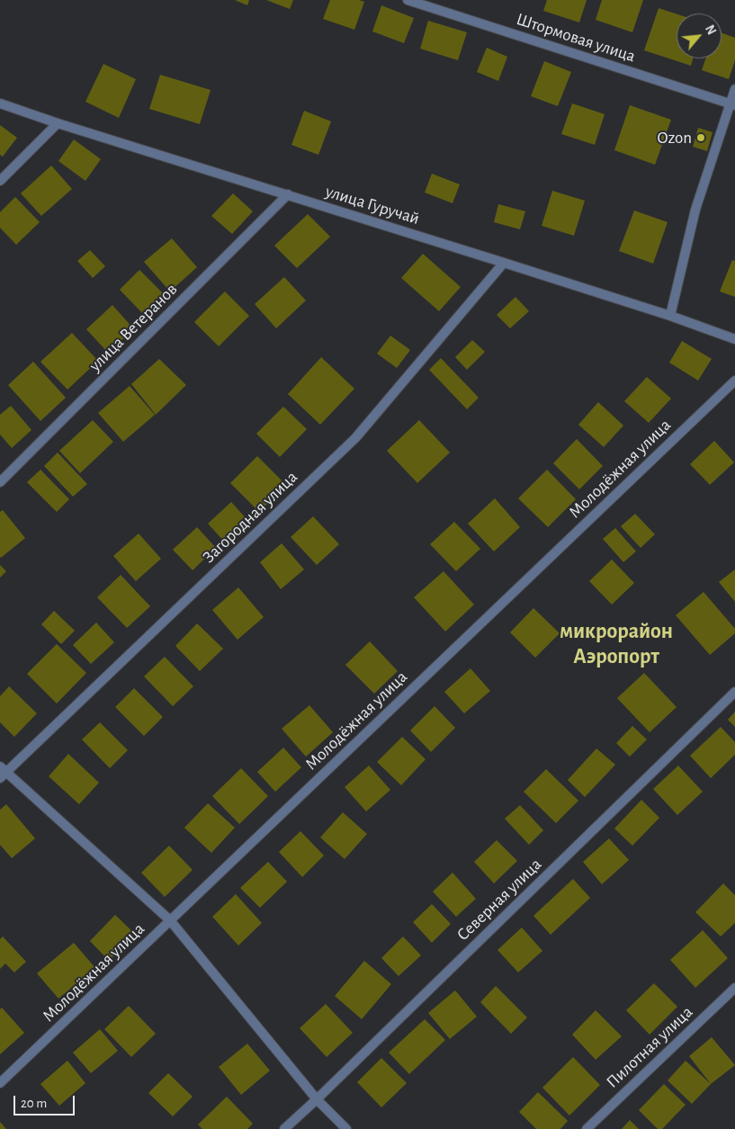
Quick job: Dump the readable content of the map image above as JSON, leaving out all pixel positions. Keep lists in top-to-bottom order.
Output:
{
  "streets": {
    "street": [
      "Штормовая улица",
      "улица Гуручай",
      "улица Ветеранов",
      "Молодёжная улица",
      "Загородная улица",
      "Северная улица",
      "Пилотная улица"
    ]
  },
  "crossings": [
    ["улица Гуручай", "улица Ветеранов"],
    ["улица Гуручай", "Загородная улица"]
  ],
  "districts": ["микрорайон Аэропорт"],
  "places": ["Ozon"],
  "scale_bar": "20 m",
  "north": "top right"
}
